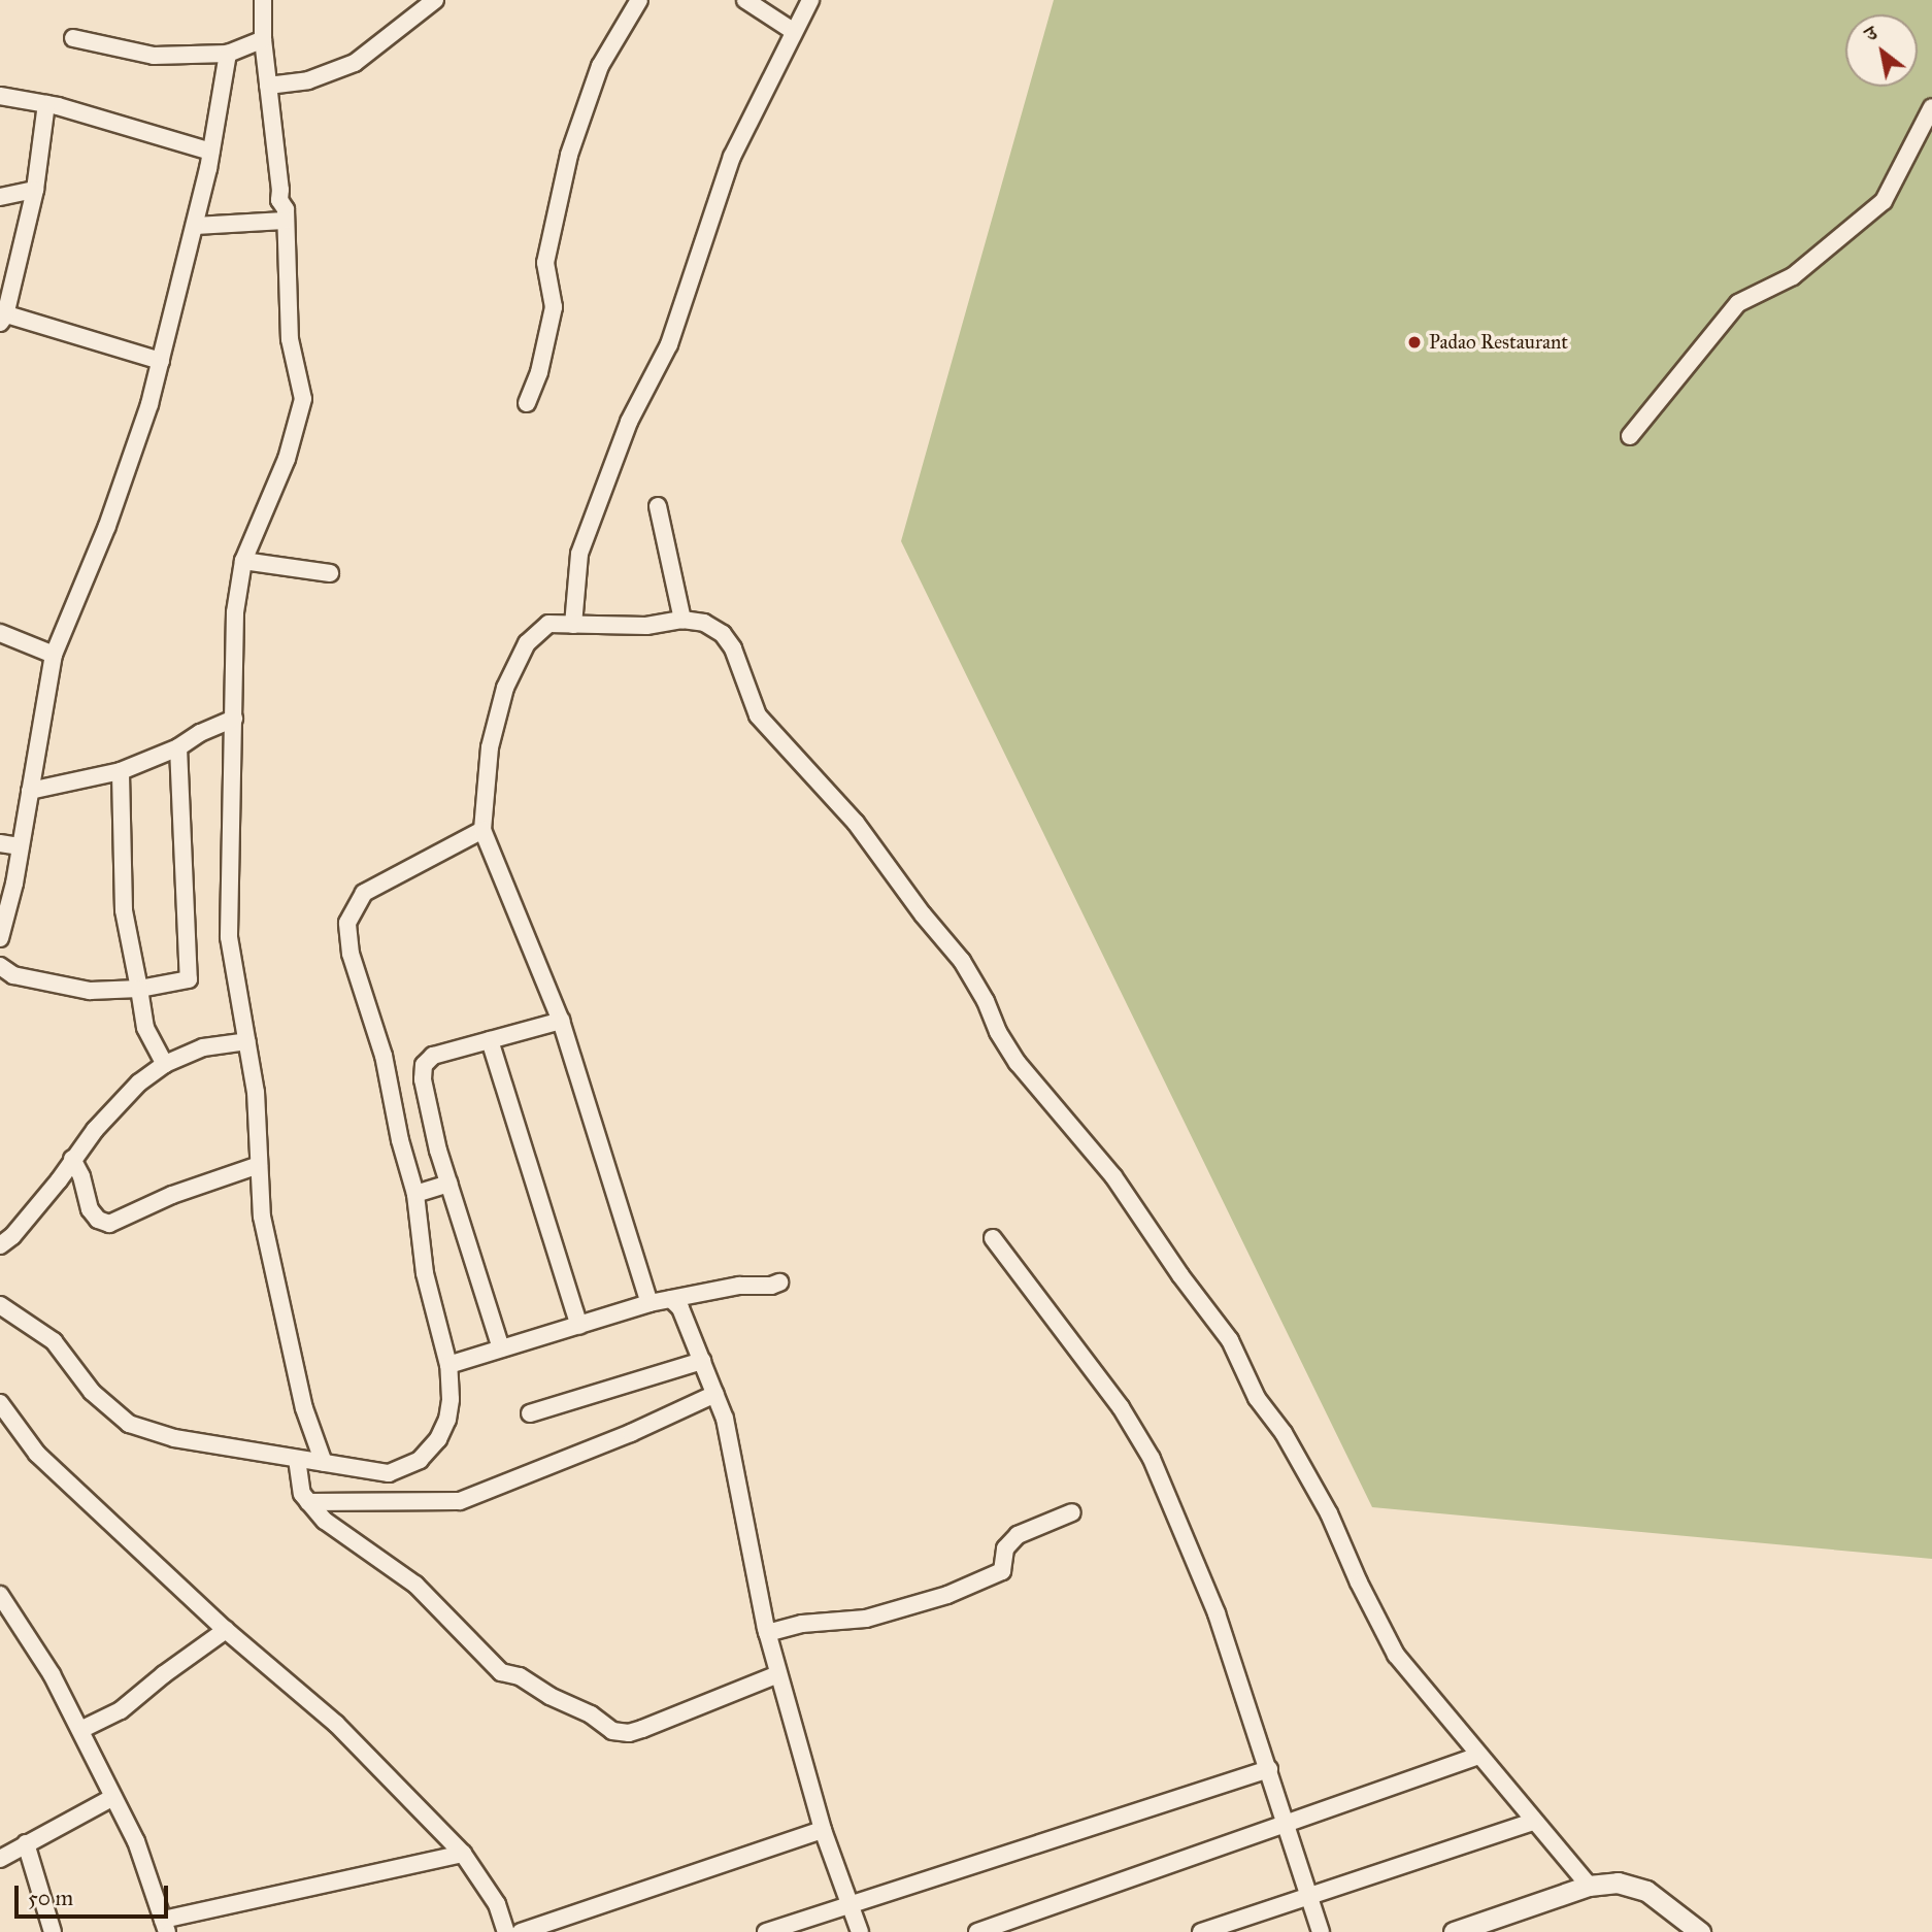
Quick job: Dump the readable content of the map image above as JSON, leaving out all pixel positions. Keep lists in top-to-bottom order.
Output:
{
  "places": ["Padao Restaurant"],
  "scale_bar": "50 m",
  "north": "top left"
}
